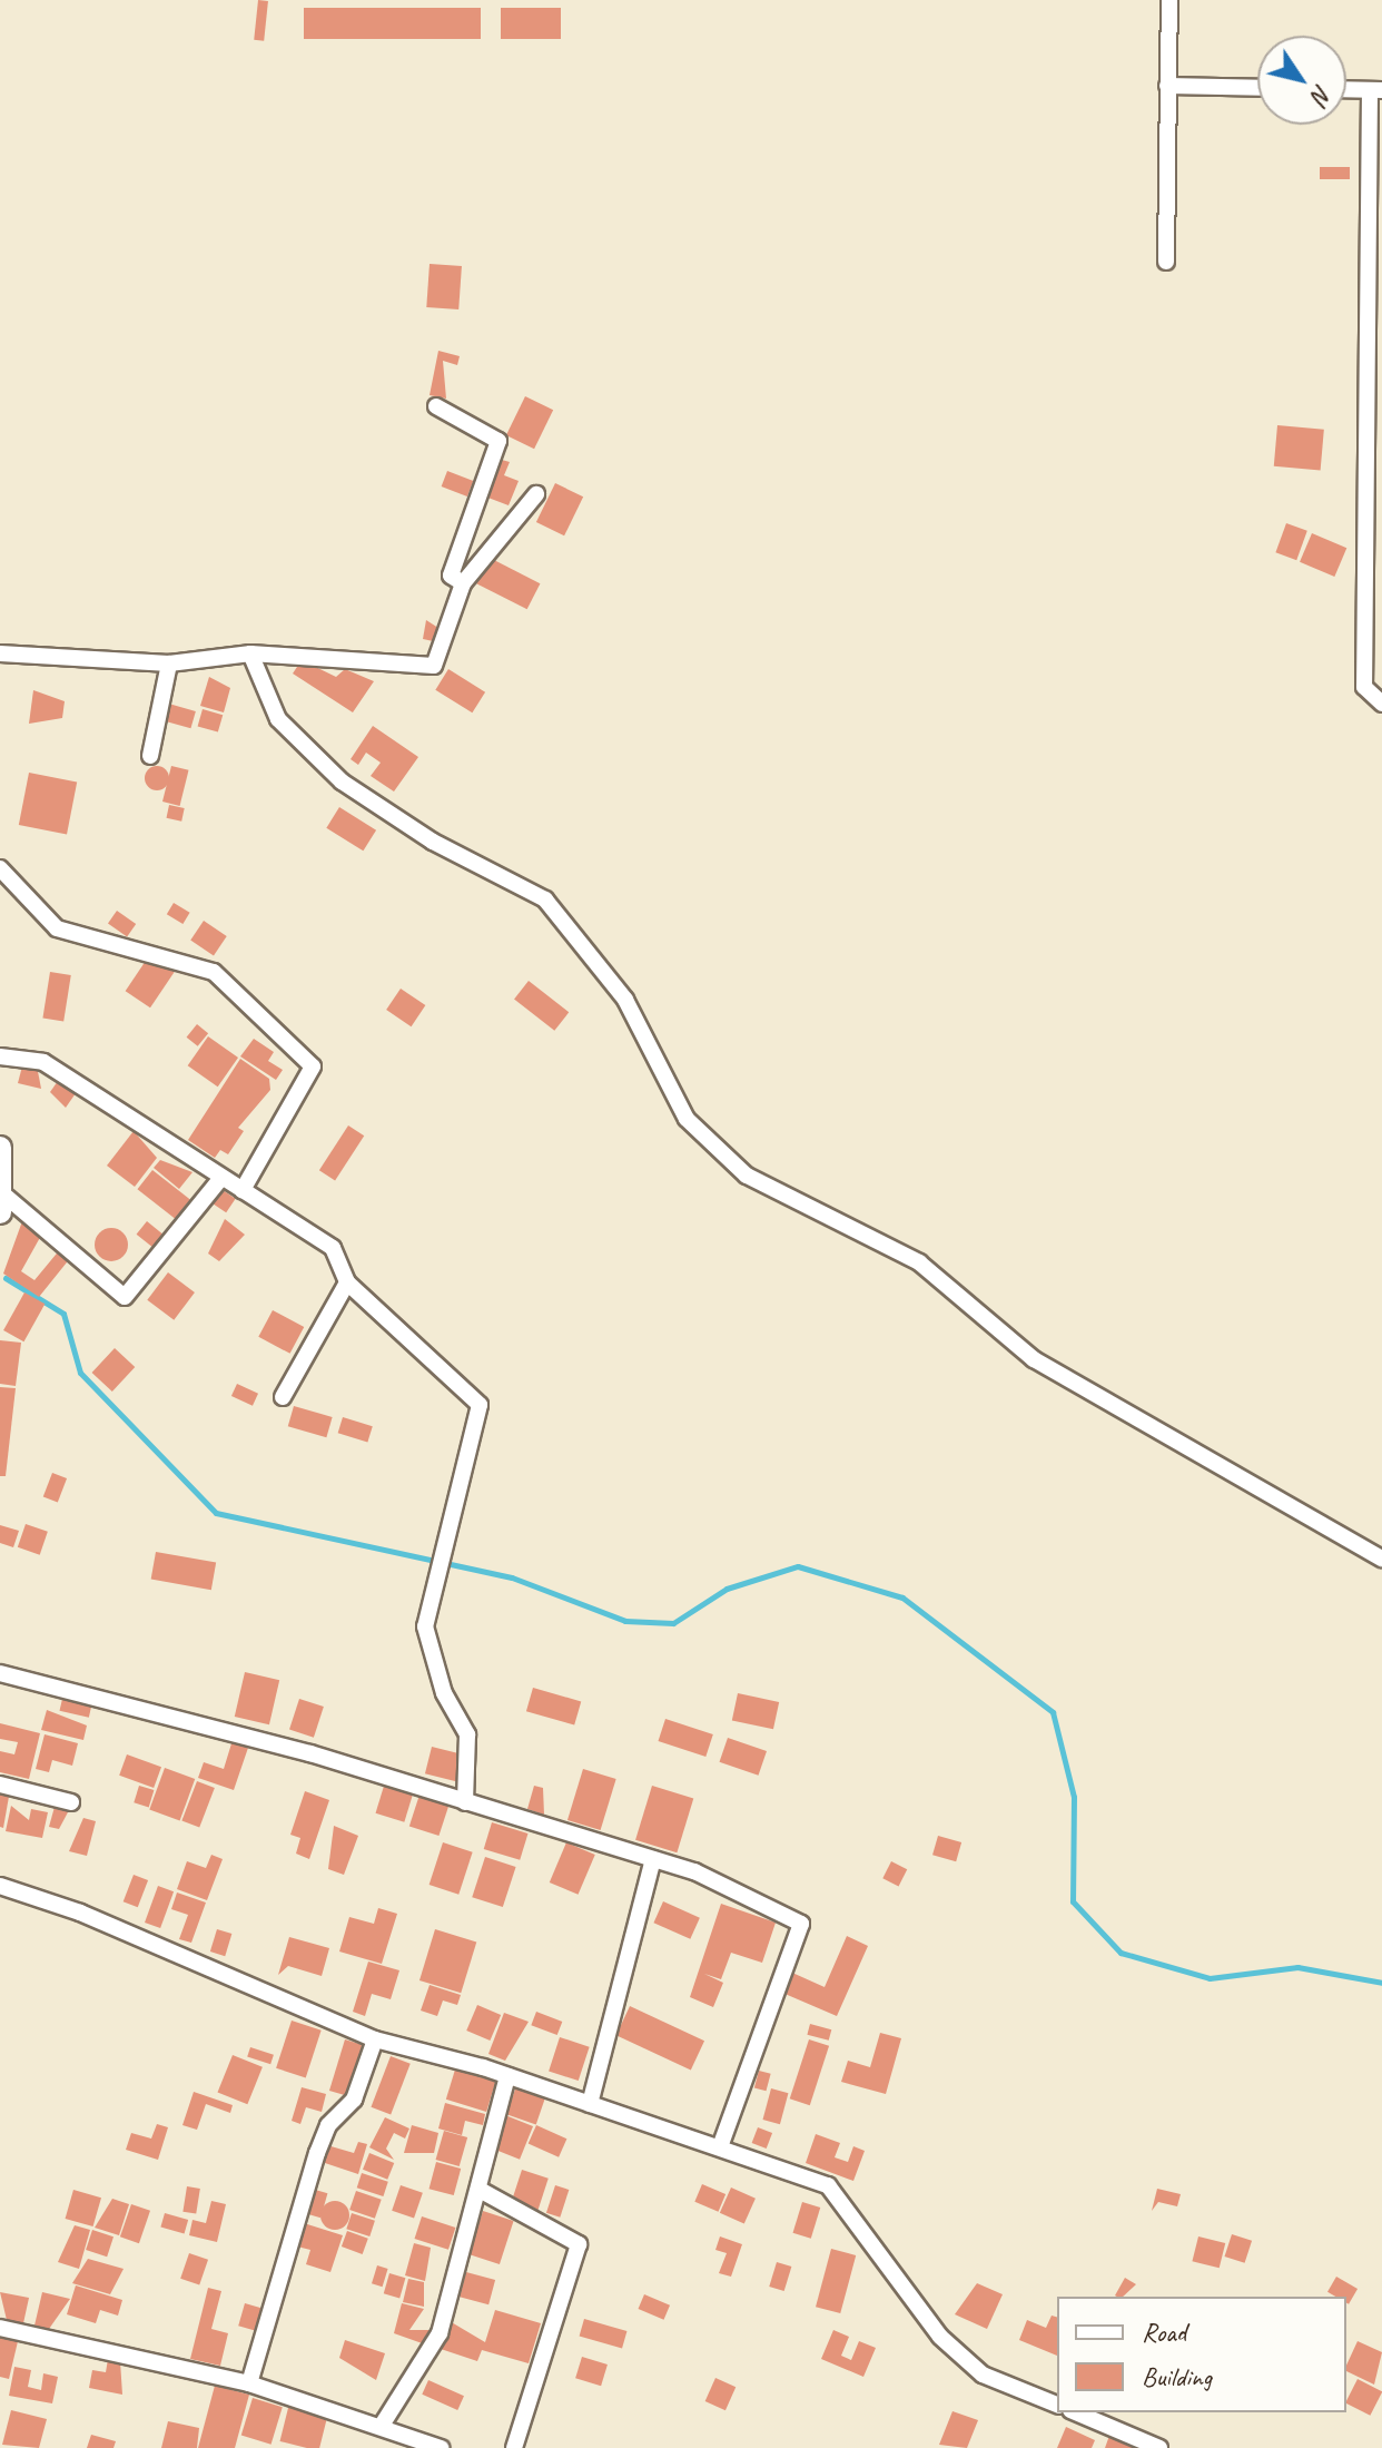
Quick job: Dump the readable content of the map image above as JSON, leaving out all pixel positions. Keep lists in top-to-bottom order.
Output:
{
  "legend": ["Road", "Building"],
  "north": "bottom right"
}
